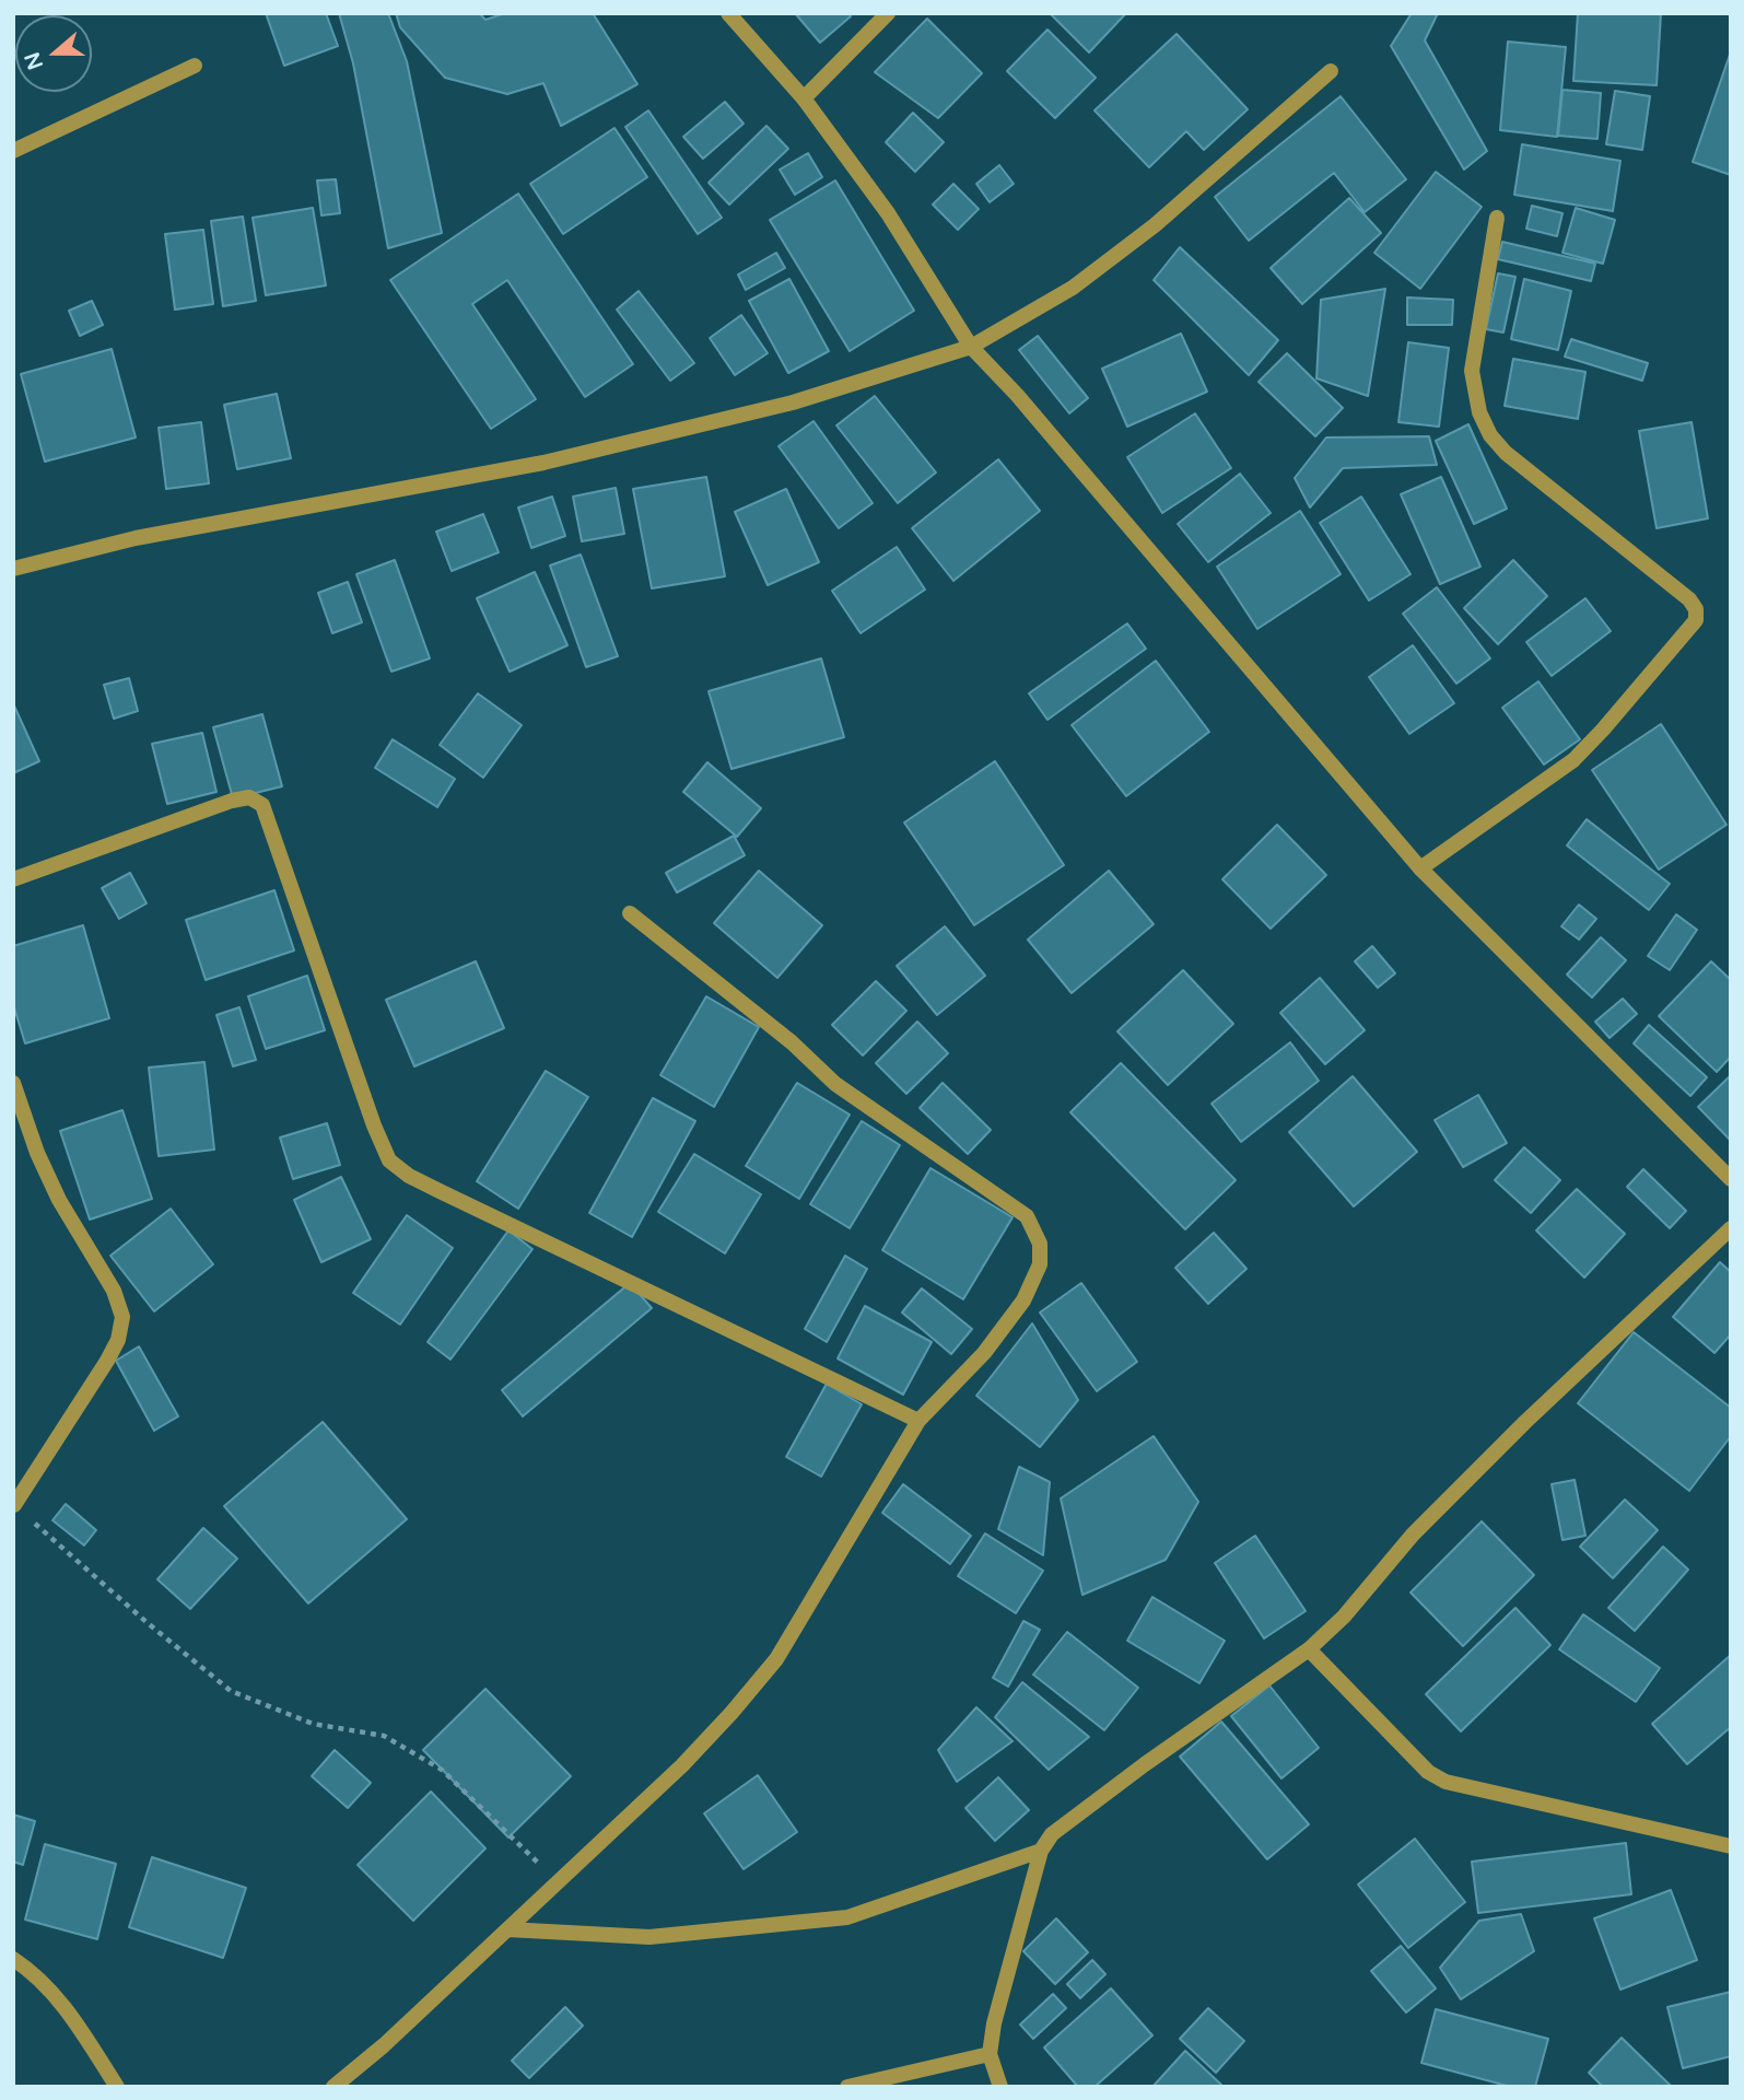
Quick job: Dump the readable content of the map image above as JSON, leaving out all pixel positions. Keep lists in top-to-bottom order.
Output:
{
  "north": "left"
}
